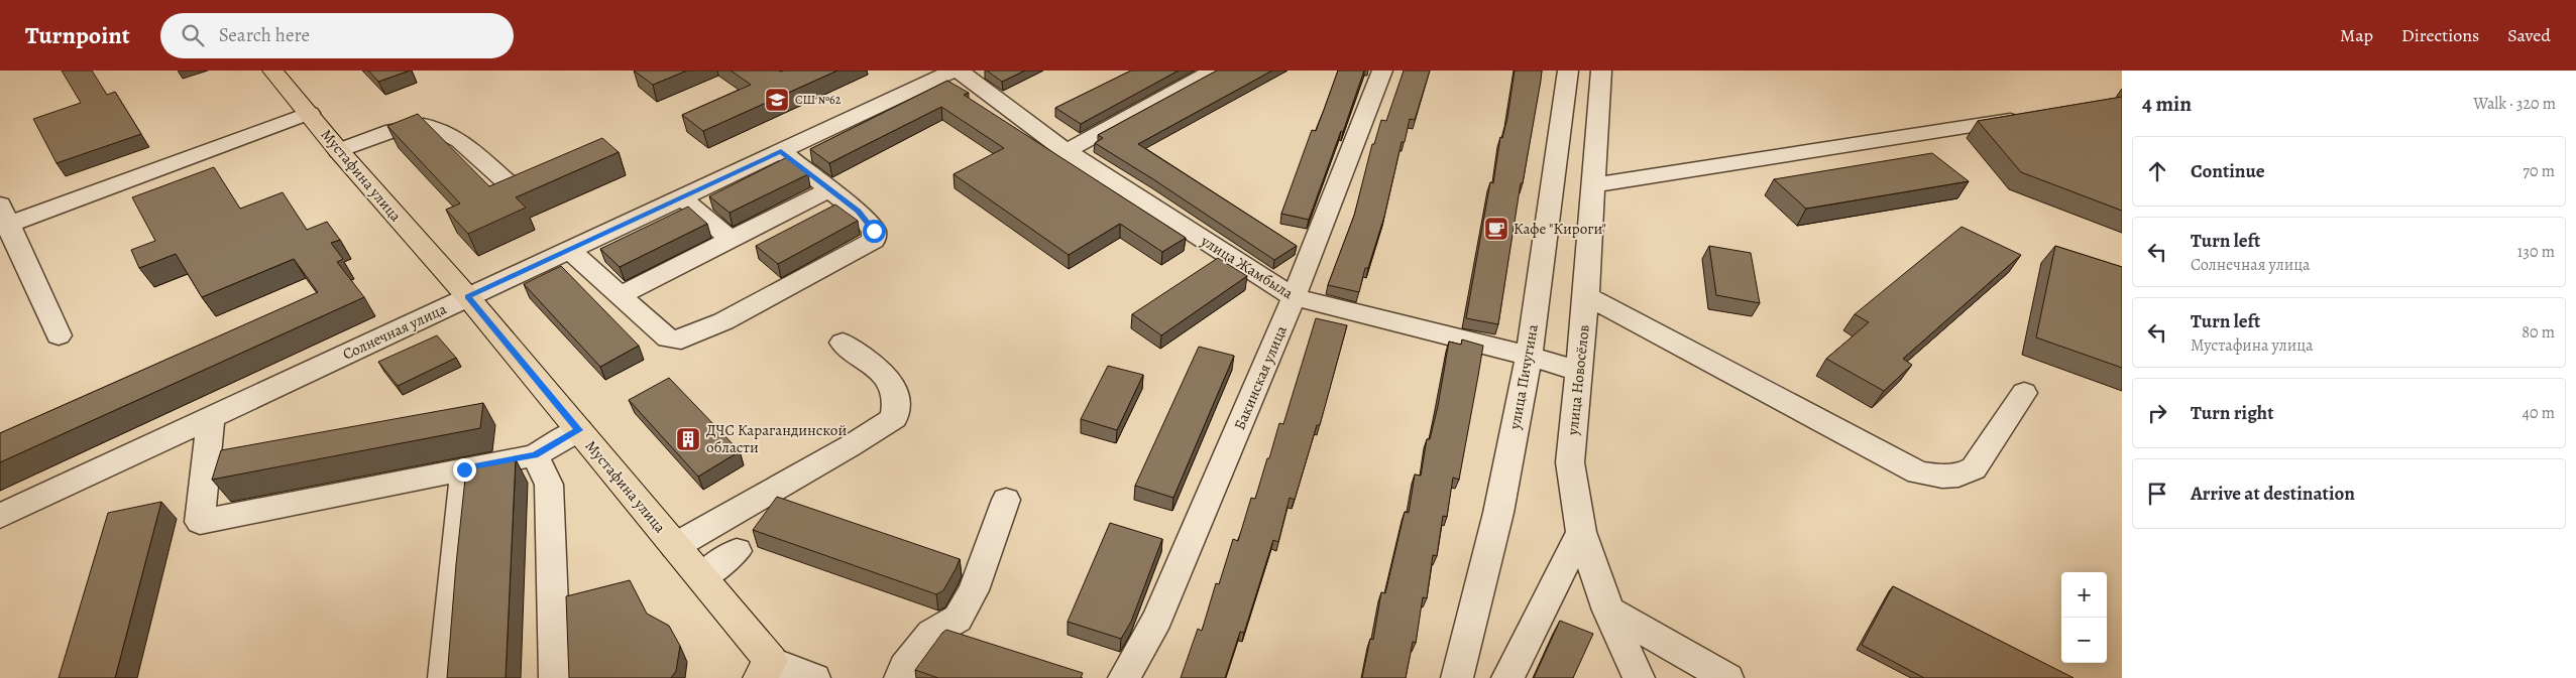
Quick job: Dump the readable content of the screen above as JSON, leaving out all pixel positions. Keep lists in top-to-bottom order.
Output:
{
  "streets": {
    "main road": ["Мустафина улица"],
    "street": [
      "улица Жамбыла",
      "Солнечная улица",
      "улица Пичугина",
      "Бакинская улица",
      "улица Новосёлов"
    ]
  },
  "crossings": [
    ["Мустафина улица", "Солнечная улица"],
    ["улица Жамбыла", "улица Пичугина"],
    ["улица Жамбыла", "Бакинская улица"],
    ["улица Жамбыла", "улица Новосёлов"]
  ],
  "places": {
    "school or university": ["СШ №62"],
    "cafe": ["Кафе \"Кироги\""],
    "building": ["ДЧС Карагандинской области"]
  },
  "page": {
    "header": "Turnpoint",
    "search": "Search here",
    "nav": ["Map", "Directions", "Saved"],
    "heading": ["4 min", "Walk · 320 m"],
    "list": [
      ["Continue", "70 m"],
      ["Turn left", "Солнечная улица", "130 m"],
      ["Turn left", "Мустафина улица", "80 m"],
      ["Turn right", "40 m"],
      "Arrive at destination"
    ],
    "map_buttons": ["+", "−"]
  }
}
